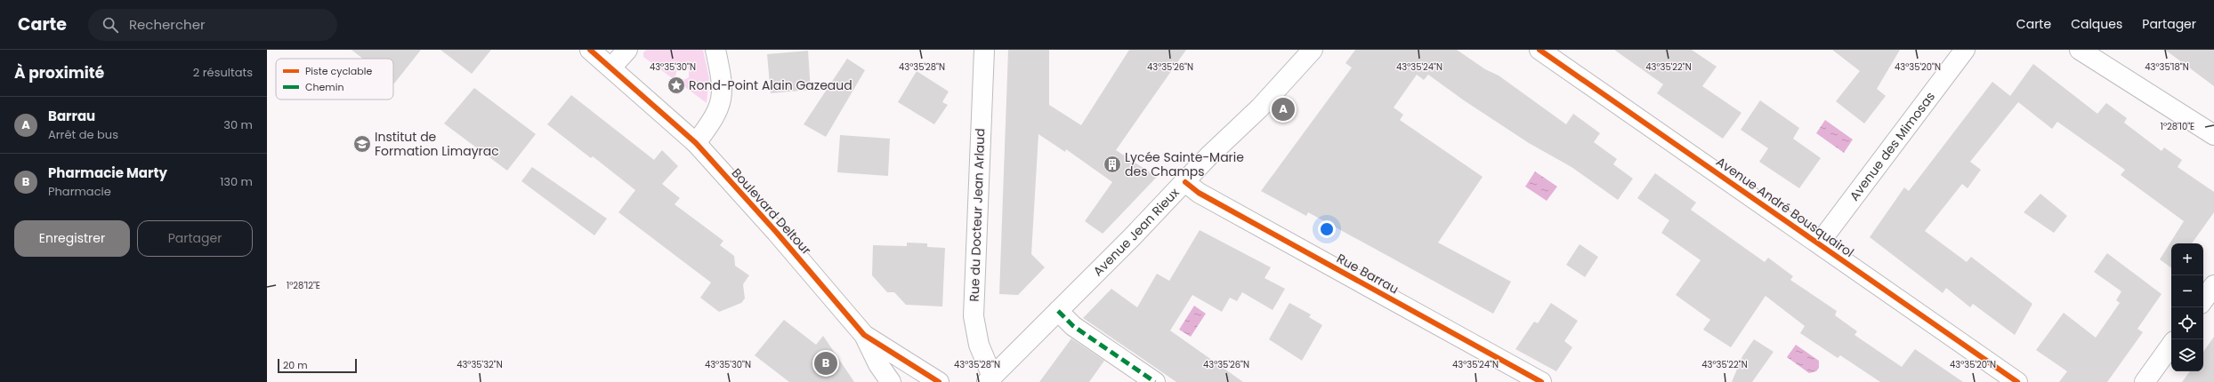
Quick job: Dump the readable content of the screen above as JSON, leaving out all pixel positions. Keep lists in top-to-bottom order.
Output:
{
  "streets": {
    "street": [
      "Avenue des Mimosas",
      "Avenue André Bousquairol",
      "Boulevard Deltour",
      "Rue du Docteur Jean Arlaud",
      "Avenue Jean Rieux",
      "Rue Barrau"
    ]
  },
  "crossings": [
    ["Avenue des Mimosas", "Avenue André Bousquairol"],
    ["Rue du Docteur Jean Arlaud", "Avenue Jean Rieux"],
    ["Avenue Jean Rieux", "Rue Barrau"]
  ],
  "places": {
    "place": ["Rond-Point Alain Gazeaud"],
    "school or university": ["Institut de Formation Limayrac"],
    "building": ["Lycée Sainte-Marie des Champs"]
  },
  "legend": ["Piste cyclable", "Chemin"],
  "scale_bar": "20 m",
  "page": {
    "header": "Carte",
    "search": "Rechercher",
    "nav": ["Carte", "Calques", "Partager"],
    "heading": ["À proximité", "2 résultats"],
    "list": [
      {
        "mark": "A",
        "name": "Barrau",
        "note": "Arrêt de bus",
        "value": "30 m"
      },
      {
        "mark": "B",
        "name": "Pharmacie Marty",
        "note": "Pharmacie",
        "value": "130 m"
      }
    ],
    "pins": ["A", "B"],
    "buttons": ["Enregistrer", "Partager"],
    "map_buttons": ["+", "−"],
    "scale": "20 m"
  },
  "coordinates": [
    "43°35'18\"N",
    "43°35'30\"N",
    "43°35'28\"N",
    "43°35'26\"N",
    "43°35'24\"N",
    "43°35'22\"N",
    "43°35'20\"N",
    "1°28'10\"E",
    "1°28'12\"E",
    "43°35'32\"N"
  ]
}
